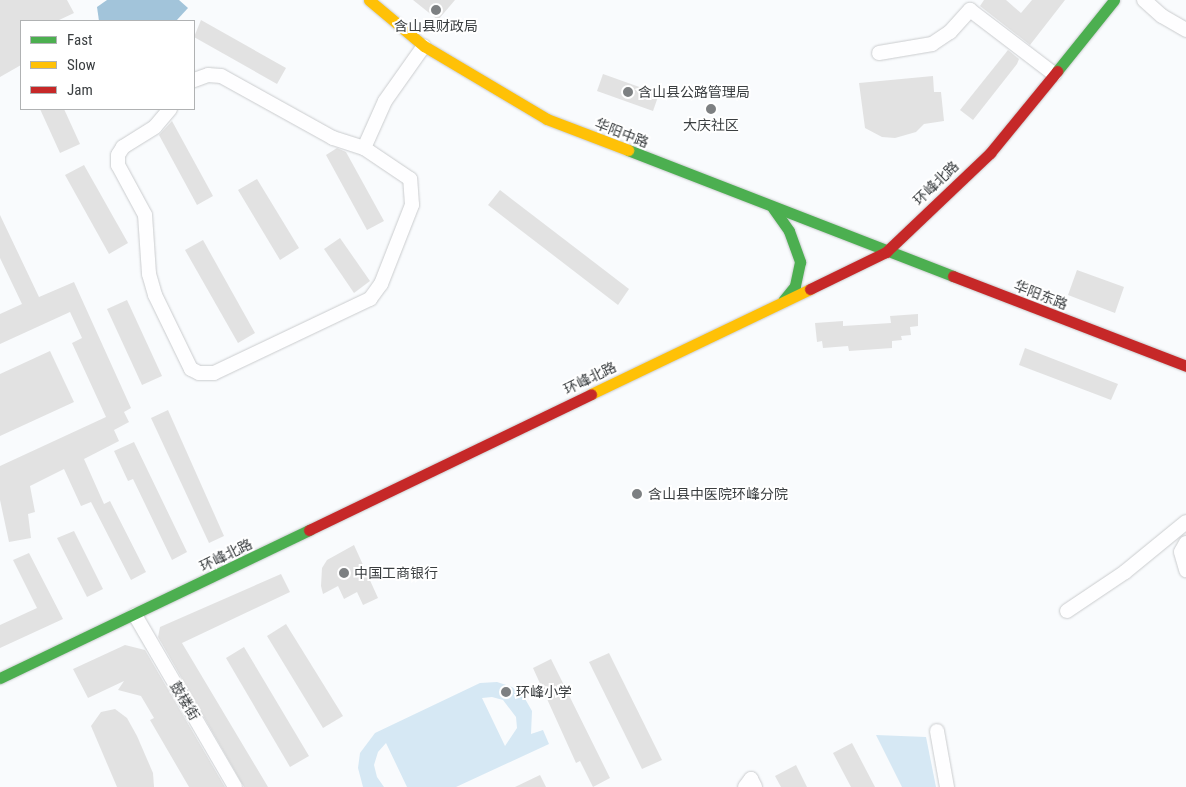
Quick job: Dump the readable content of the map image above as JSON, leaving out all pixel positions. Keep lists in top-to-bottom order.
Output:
{
  "streets": {
    "main road": ["华阳中路", "环峰北路", "华阳东路"],
    "street": ["鼓楼街"]
  },
  "crossings": [
    ["华阳中路", "环峰北路"],
    ["华阳中路", "华阳东路"],
    ["环峰北路", "华阳东路"],
    ["环峰北路", "鼓楼街"]
  ],
  "places": [
    "含山县财政局",
    "含山县公路管理局",
    "大庆社区",
    "含山县中医院环峰分院",
    "中国工商银行",
    "环峰小学"
  ],
  "legend": ["Fast", "Slow", "Jam"]
}
